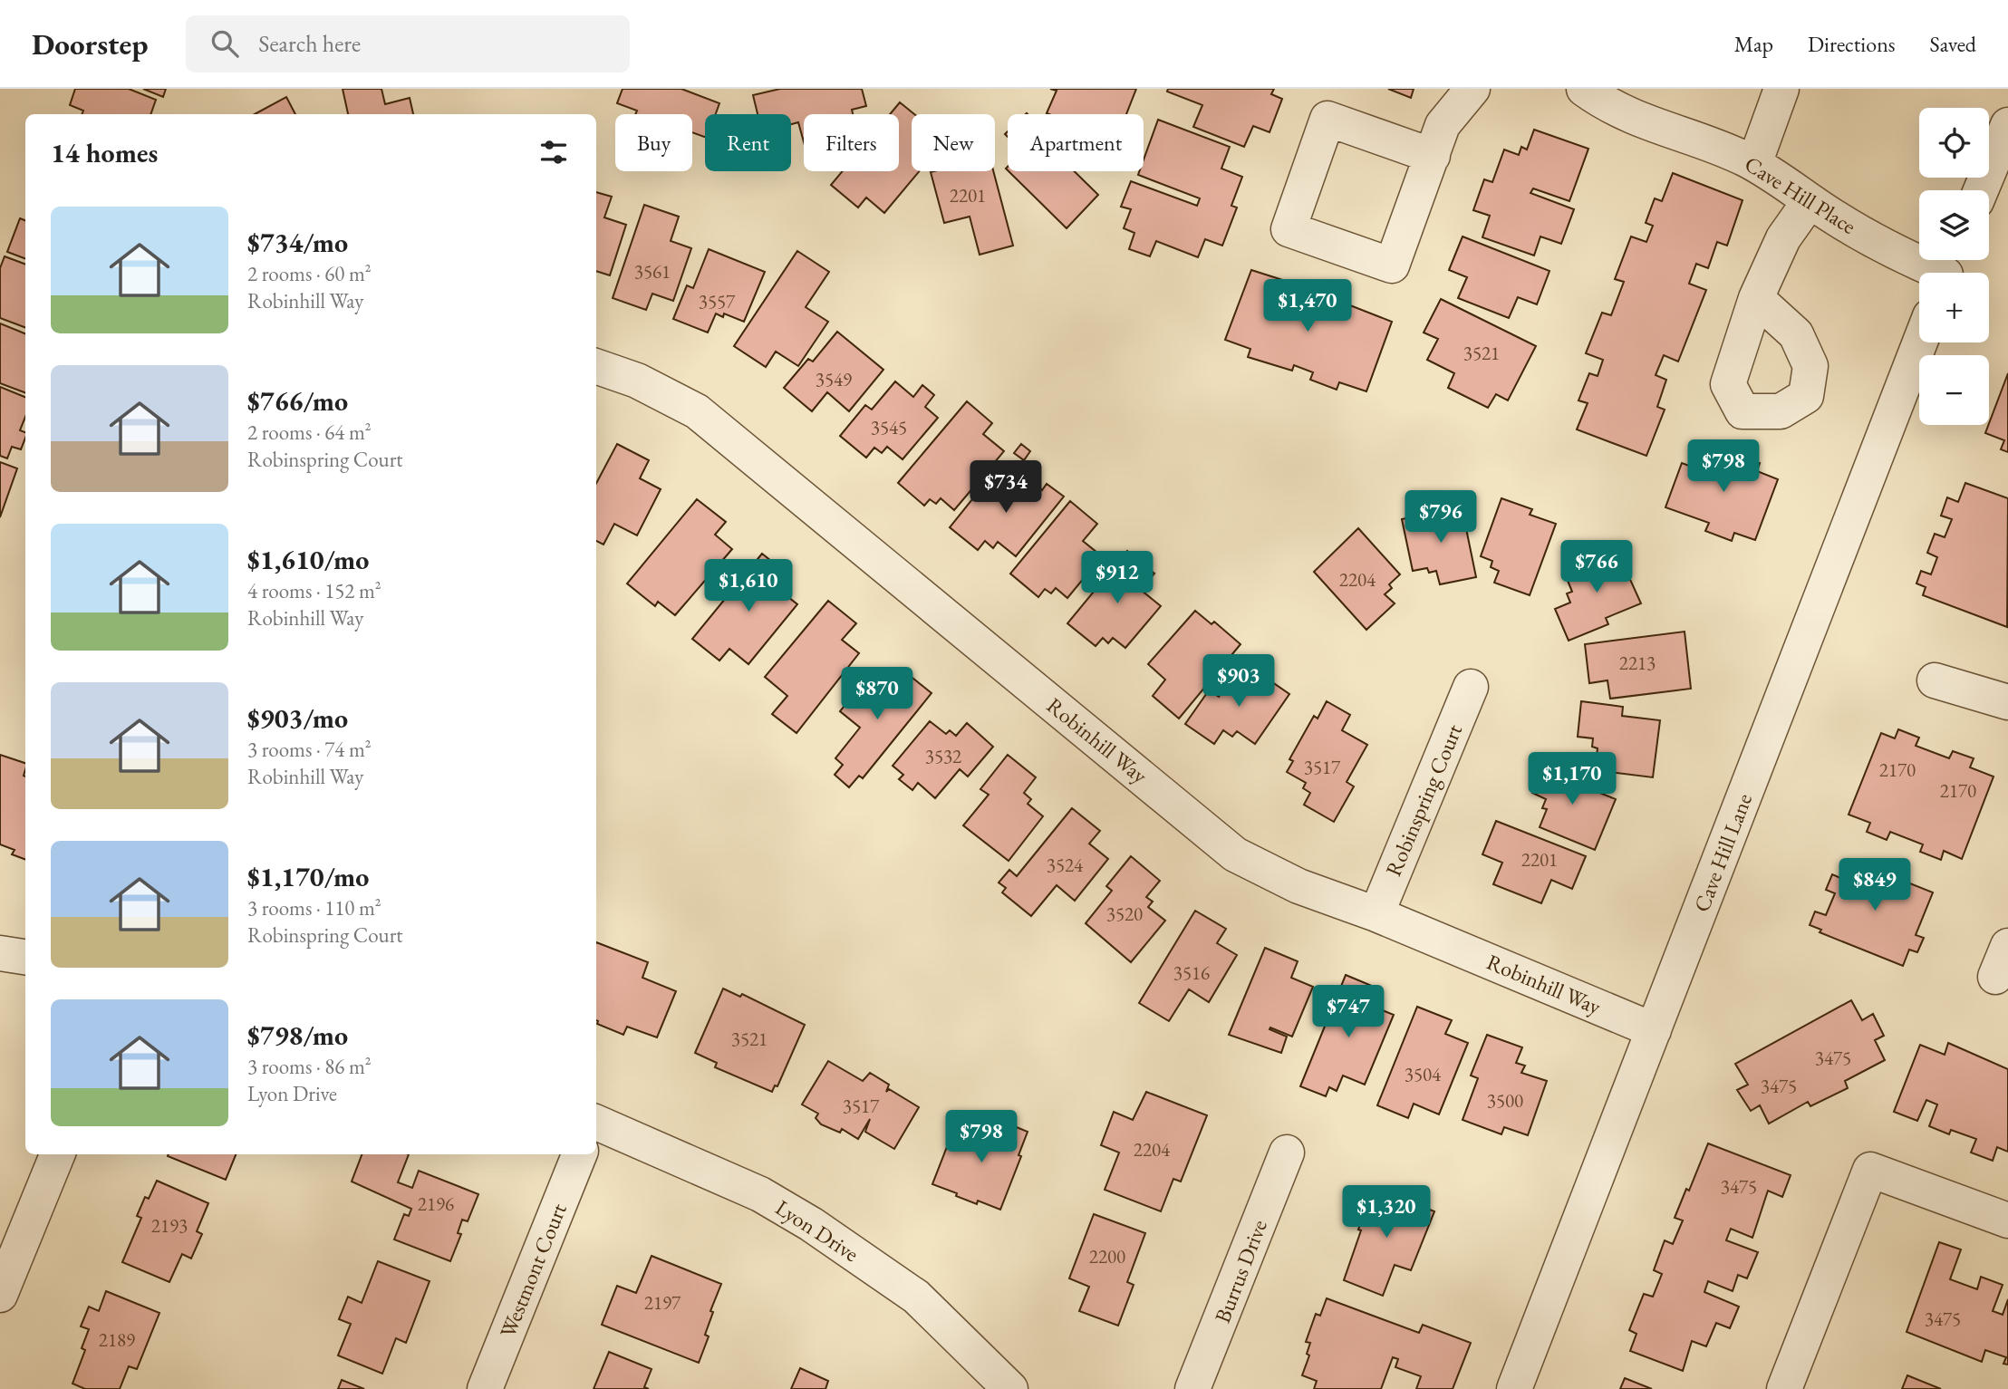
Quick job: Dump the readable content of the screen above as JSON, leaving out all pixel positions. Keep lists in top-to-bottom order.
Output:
{
  "streets": {
    "street": [
      "Cave Hill Place",
      "Robinhill Way",
      "Robinspring Court",
      "Cave Hill Lane",
      "Lyon Drive",
      "Westmont Court",
      "Burrus Drive"
    ]
  },
  "crossings": [
    ["Robinhill Way", "Robinspring Court"],
    ["Robinhill Way", "Cave Hill Lane"]
  ],
  "house_numbers": [
    "2201",
    "3561",
    "3557",
    "3521",
    "3549",
    "3545",
    "2204",
    "2213",
    "3532",
    "3517",
    "2170",
    "2170",
    "2201",
    "3524",
    "3520",
    "3516",
    "3521",
    "3475",
    "3504",
    "3475",
    "3500",
    "3517",
    "2204",
    "3475",
    "2196",
    "2193",
    "2200",
    "2197",
    "3475",
    "2189"
  ],
  "page": {
    "header": "Doorstep",
    "search": "Search here",
    "nav": ["Map", "Directions", "Saved"],
    "map_buttons": ["+", "−"],
    "chip": [
      "Buy",
      "Rent",
      "Filters",
      "New",
      "Apartment"
    ],
    "heading": "14 homes",
    "list": [
      {
        "name": "$734/mo",
        "note": "2 rooms · 60 m² · Robinhill Way"
      },
      {
        "name": "$766/mo",
        "note": "2 rooms · 64 m² · Robinspring Court"
      },
      {
        "name": "$1,610/mo",
        "note": "4 rooms · 152 m² · Robinhill Way"
      },
      {
        "name": "$903/mo",
        "note": "3 rooms · 74 m² · Robinhill Way"
      },
      {
        "name": "$1,170/mo",
        "note": "3 rooms · 110 m² · Robinspring Court"
      },
      {
        "name": "$798/mo",
        "note": "3 rooms · 86 m² · Lyon Drive"
      }
    ],
    "price": [
      "$1,470",
      "$798",
      "$734",
      "$796",
      "$766",
      "$912",
      "$1,610",
      "$903",
      "$870",
      "$1,170",
      "$849",
      "$747",
      "$798",
      "$1,320"
    ]
  }
}
